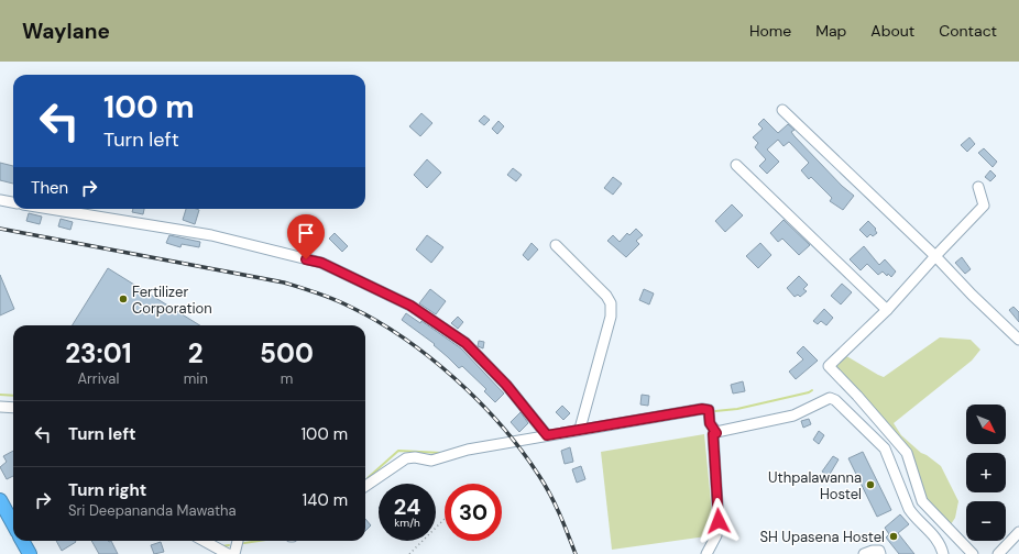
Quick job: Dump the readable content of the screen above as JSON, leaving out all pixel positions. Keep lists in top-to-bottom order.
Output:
{
  "places": ["Fertilizer Corporation", "Uthpalawanna Hostel", "SH Upasena Hostel"],
  "north": "bottom right",
  "page": {
    "header": "Waylane",
    "nav": [
      "Home",
      "Map",
      "About",
      "Contact"
    ],
    "turn": ["100 m", "Turn left"],
    "then": "Then",
    "eta": [
      "23:01",
      "Arrival",
      "2",
      "min",
      "500",
      "m"
    ],
    "list": [
      {
        "name": "Turn left",
        "value": "100 m"
      },
      {
        "name": "Turn right",
        "note": "Sri Deepananda Mawatha",
        "value": "140 m"
      }
    ],
    "map_buttons": ["+", "−"],
    "speed": "24 km/h",
    "limit": "30"
  }
}
